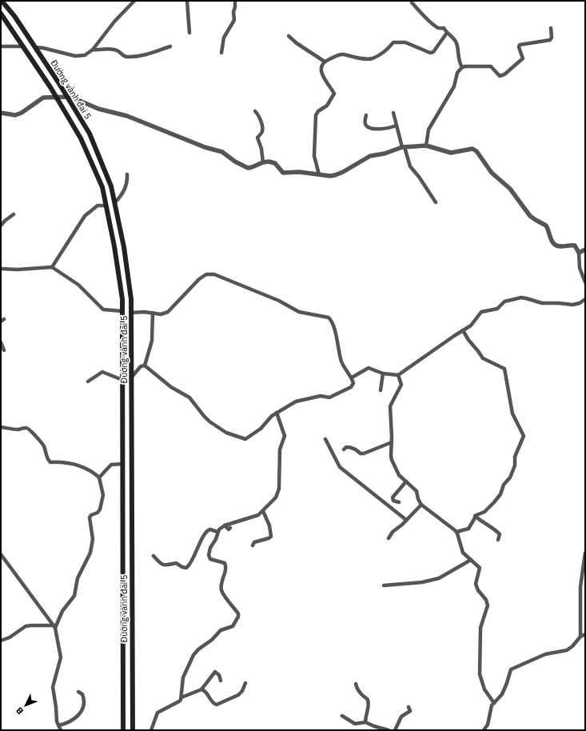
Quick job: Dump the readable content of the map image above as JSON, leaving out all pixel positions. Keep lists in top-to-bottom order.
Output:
{
  "streets": {
    "main road": ["Đường vành đai 5"]
  },
  "north": "bottom left"
}
